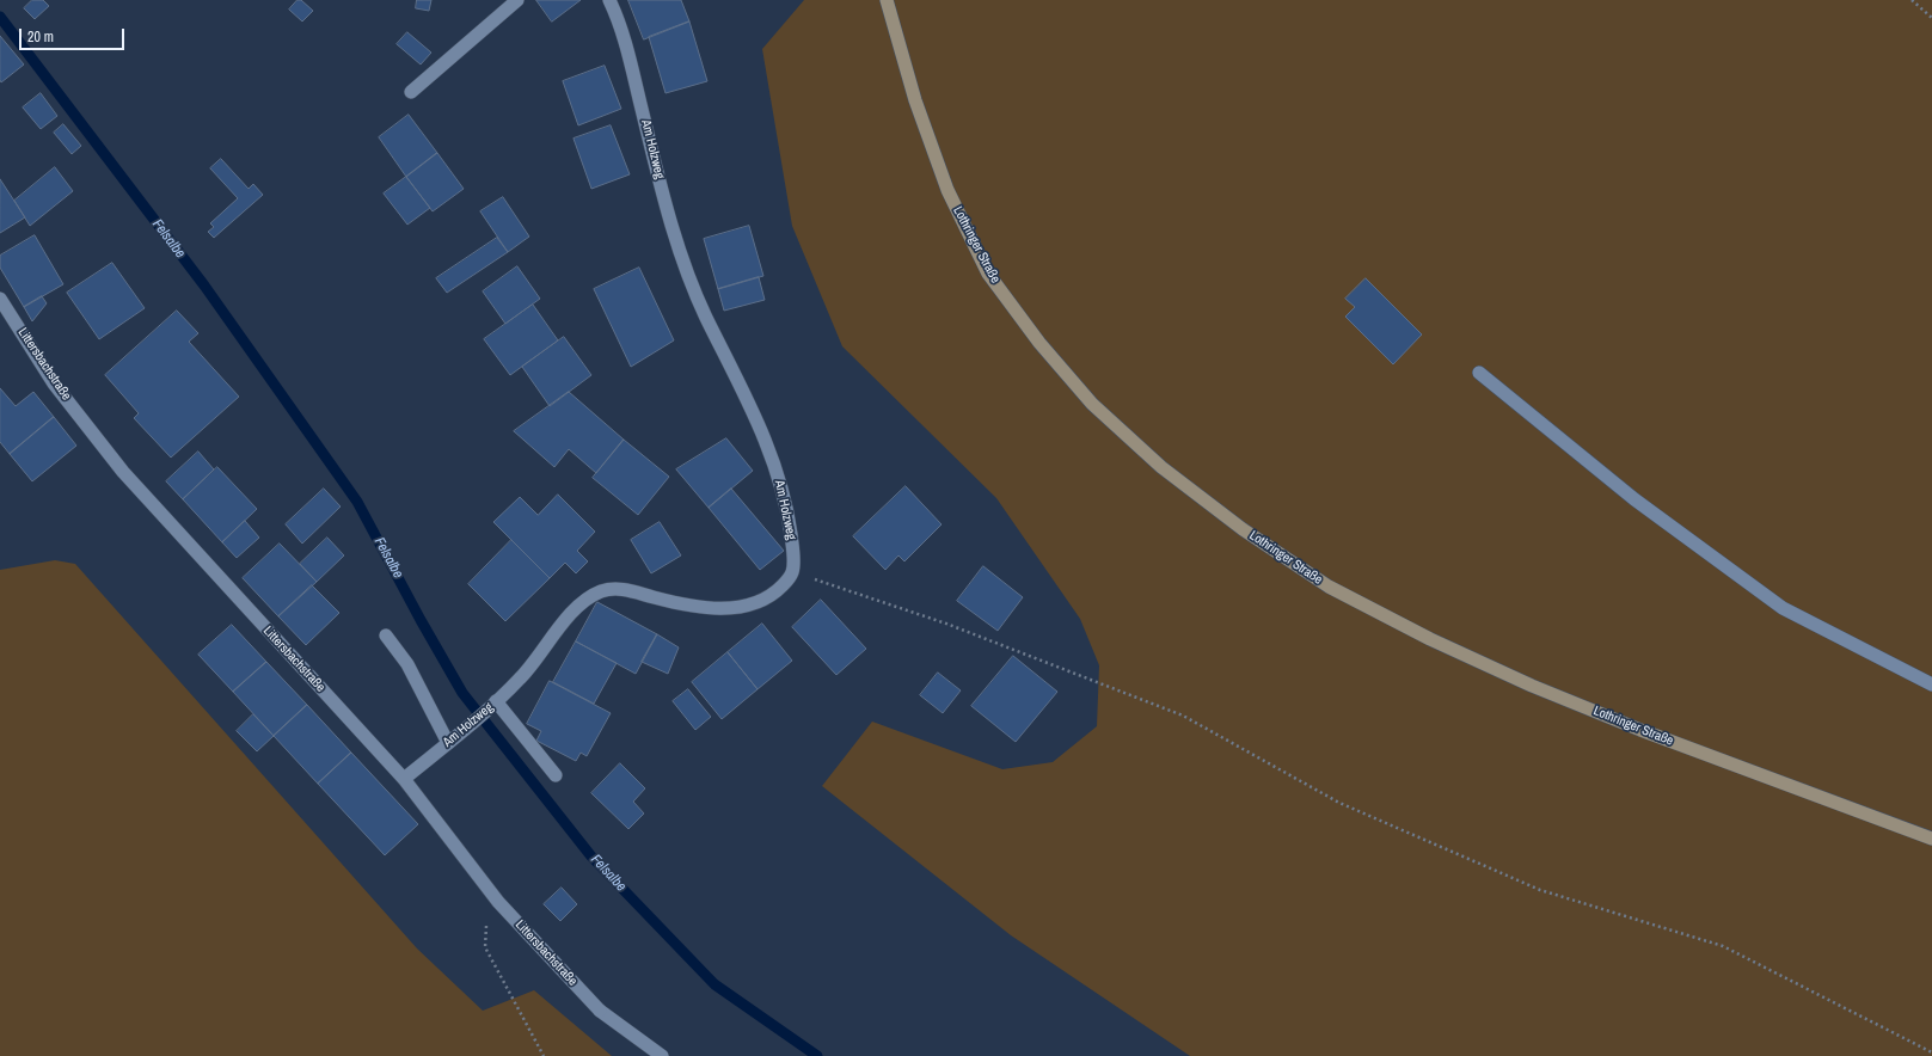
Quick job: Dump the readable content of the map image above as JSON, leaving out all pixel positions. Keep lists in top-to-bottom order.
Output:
{
  "streets": {
    "main road": ["Lothringer Straße"],
    "street": ["Am Holzweg", "Littersbachstraße"]
  },
  "crossings": [
    ["Am Holzweg", "Littersbachstraße"]
  ],
  "water": ["Felsalbe"],
  "scale_bar": "20 m"
}
